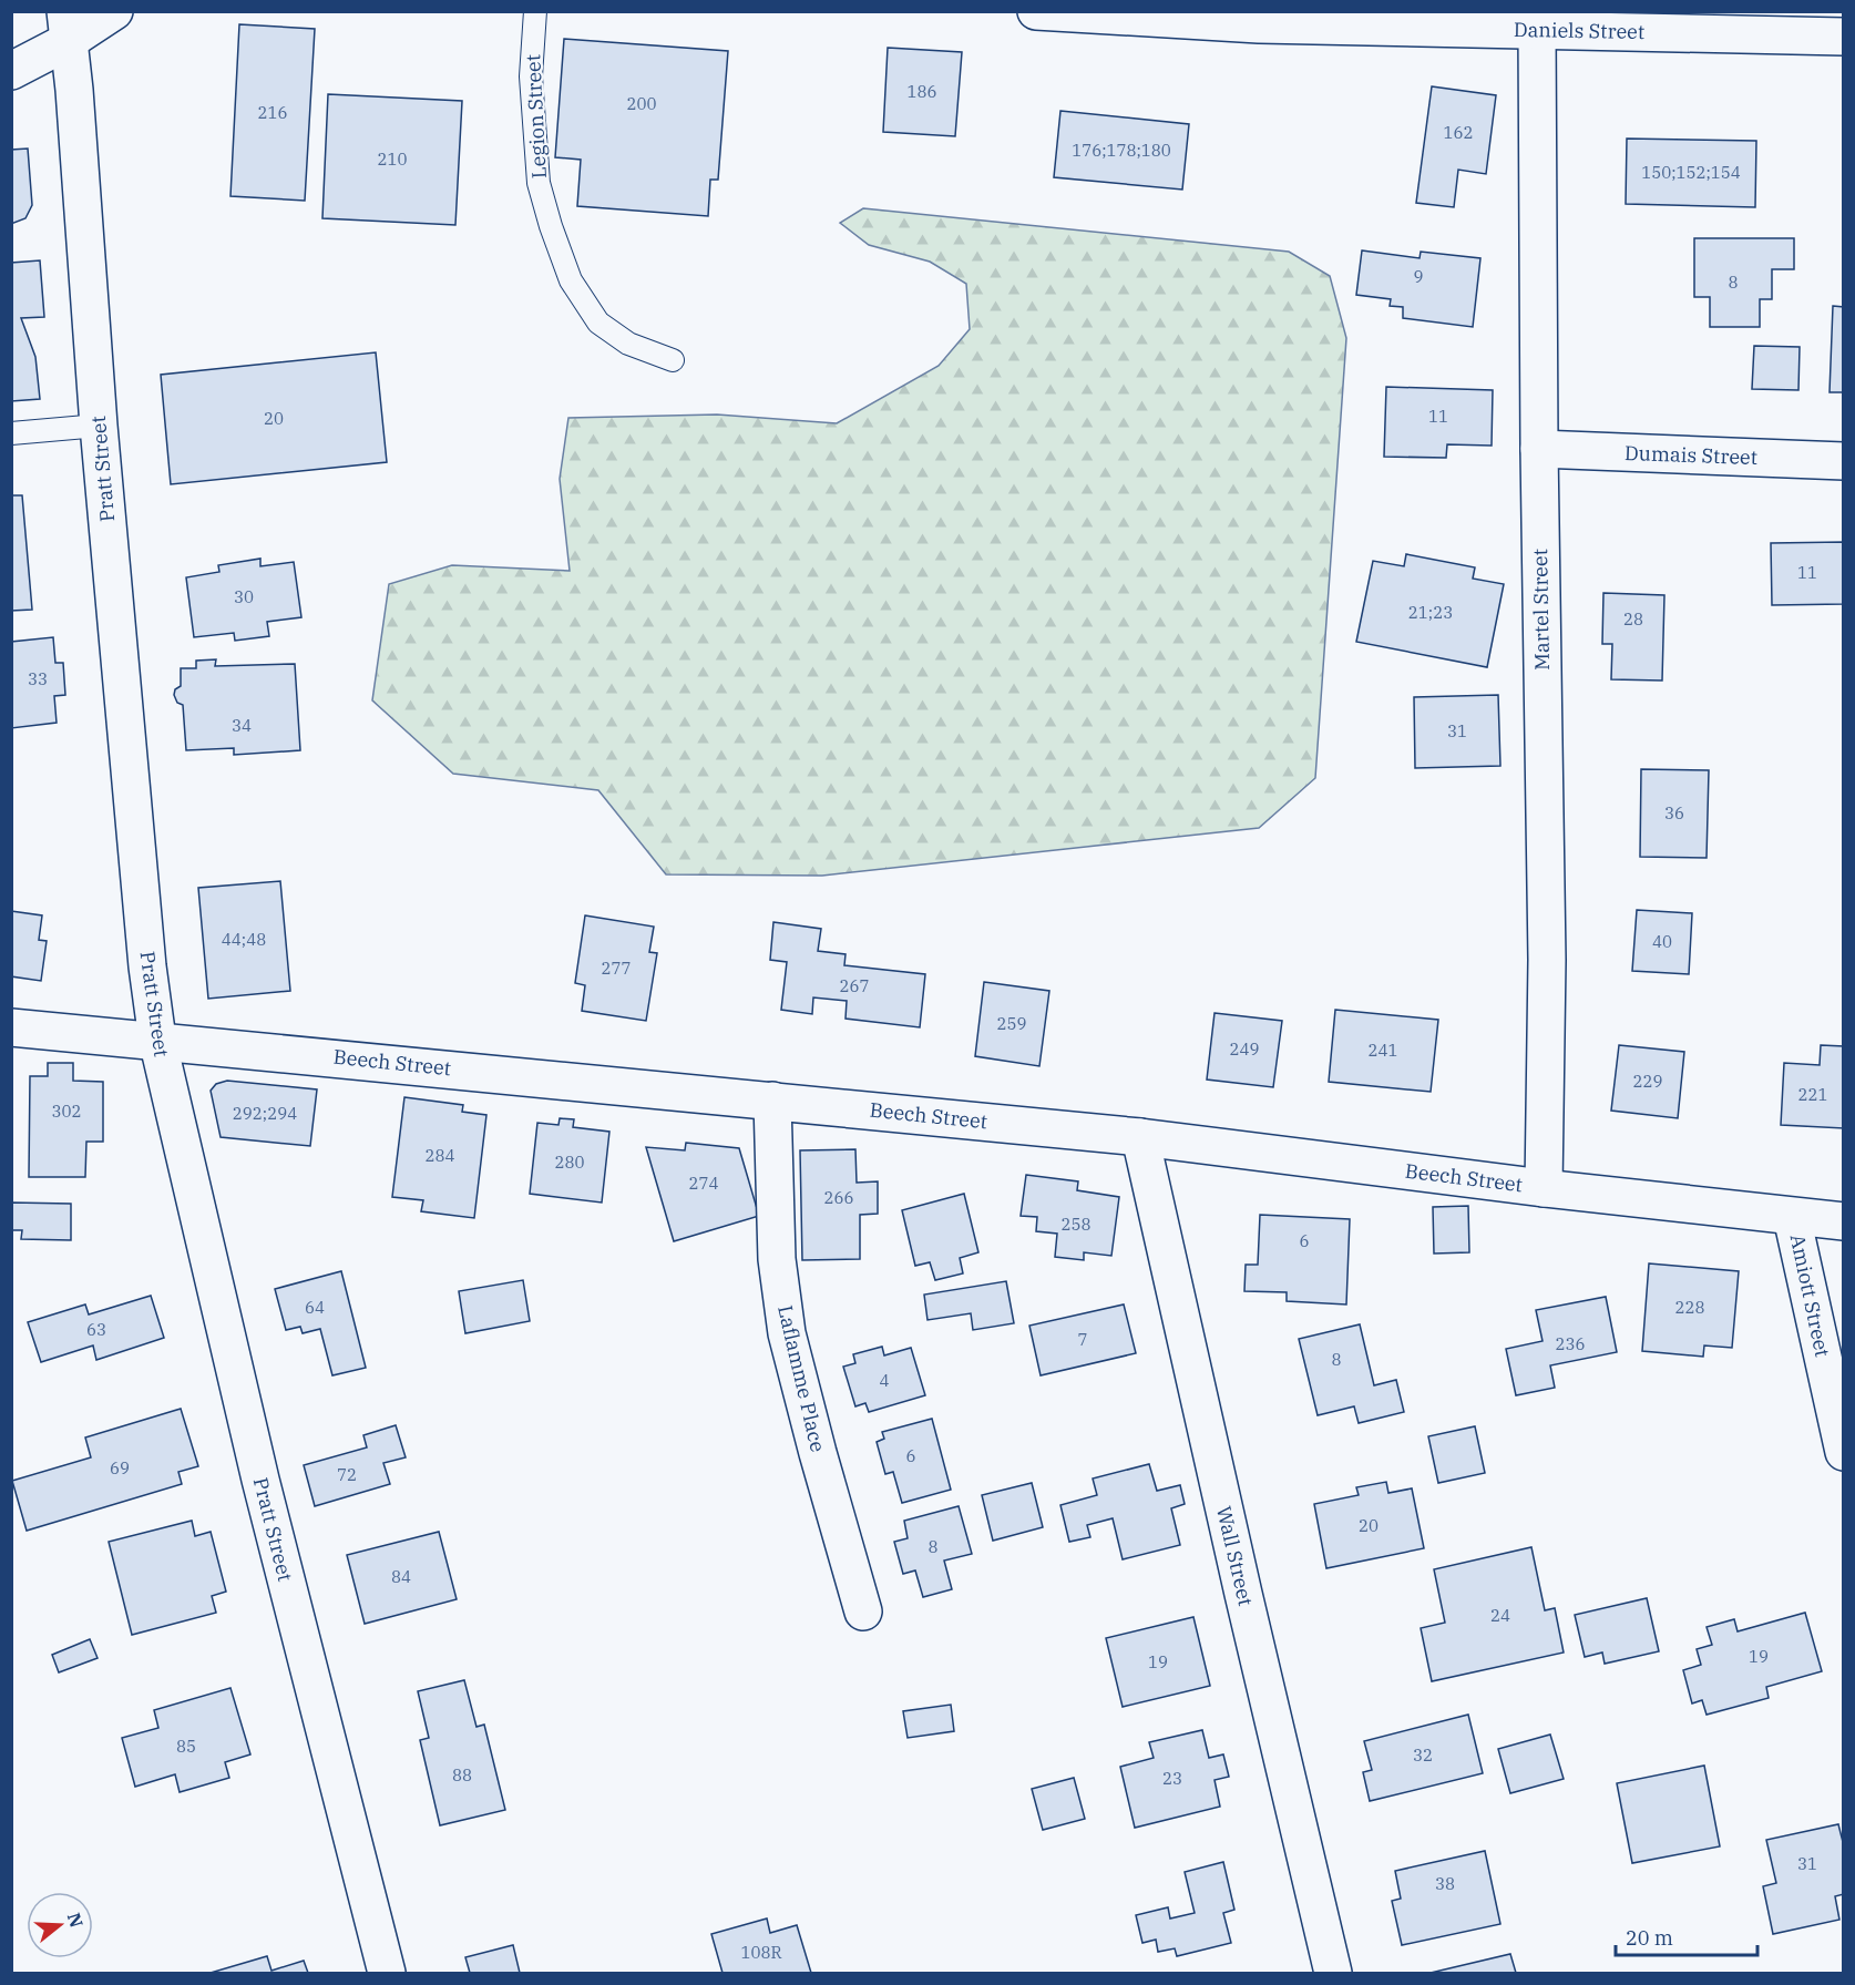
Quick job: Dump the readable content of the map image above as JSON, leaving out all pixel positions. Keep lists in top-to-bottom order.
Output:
{
  "streets": {
    "street": [
      "Daniels Street",
      "Dumais Street",
      "Pratt Street",
      "Martel Street",
      "Beech Street",
      "Amiott Street",
      "Laflamme Place",
      "Wall Street"
    ],
    "lane": ["Legion Street"]
  },
  "crossings": [
    ["Daniels Street", "Martel Street"],
    ["Dumais Street", "Martel Street"],
    ["Pratt Street", "Beech Street"],
    ["Martel Street", "Beech Street"],
    ["Beech Street", "Amiott Street"],
    ["Beech Street", "Laflamme Place"],
    ["Beech Street", "Wall Street"]
  ],
  "house_numbers": [
    "186",
    "200",
    "216",
    "162",
    "176;178;180",
    "210",
    "150;152;154",
    "9",
    "8",
    "11",
    "20",
    "11",
    "30",
    "21;23",
    "28",
    "33",
    "34",
    "31",
    "36",
    "44;48",
    "40",
    "277",
    "267",
    "259",
    "249",
    "241",
    "229",
    "221",
    "302",
    "292;294",
    "284",
    "280",
    "274",
    "266",
    "258",
    "6",
    "64",
    "228",
    "63",
    "7",
    "236",
    "8",
    "4",
    "6",
    "69",
    "72",
    "20",
    "8",
    "84",
    "24",
    "19",
    "19",
    "85",
    "32",
    "88",
    "23",
    "31",
    "38",
    "108R"
  ],
  "scale_bar": "20 m",
  "north": "right"
}
